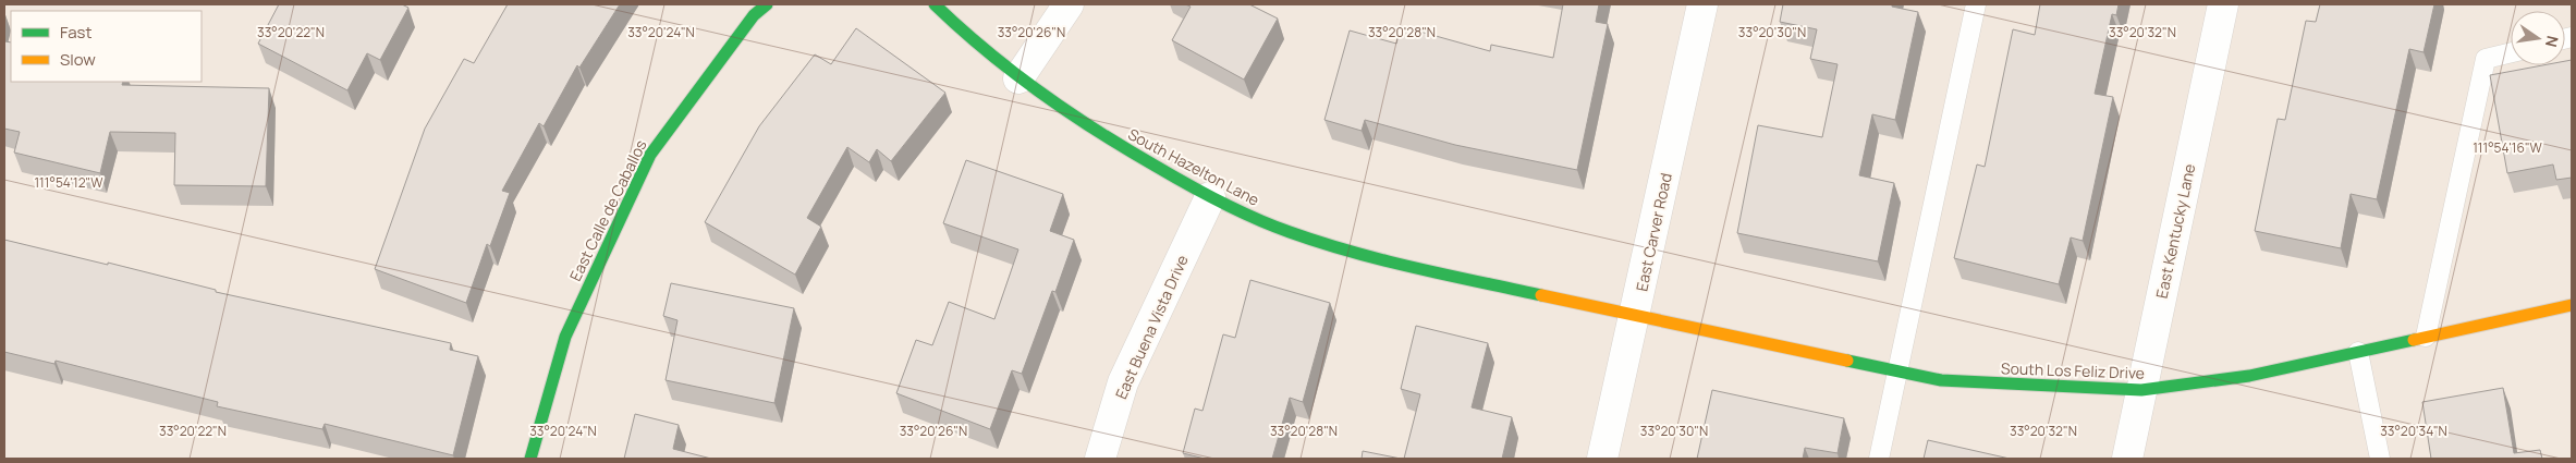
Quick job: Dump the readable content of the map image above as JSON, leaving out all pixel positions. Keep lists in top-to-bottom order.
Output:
{
  "streets": {
    "street": [
      "South Hazelton Lane",
      "East Calle de Caballos",
      "East Kentucky Lane",
      "East Carver Road",
      "East Buena Vista Drive",
      "South Los Feliz Drive"
    ]
  },
  "crossings": [
    ["South Hazelton Lane", "East Carver Road"],
    ["South Hazelton Lane", "East Buena Vista Drive"],
    ["South Hazelton Lane", "South Los Feliz Drive"],
    ["East Kentucky Lane", "South Los Feliz Drive"],
    ["East Carver Road", "South Los Feliz Drive"]
  ],
  "legend": ["Fast", "Slow"],
  "north": "right",
  "coordinates": [
    "33°20'22\"N",
    "33°20'24\"N",
    "33°20'26\"N",
    "33°20'28\"N",
    "33°20'30\"N",
    "33°20'32\"N",
    "111°54'16\"W",
    "111°54'12\"W",
    "33°20'34\"N"
  ]
}
